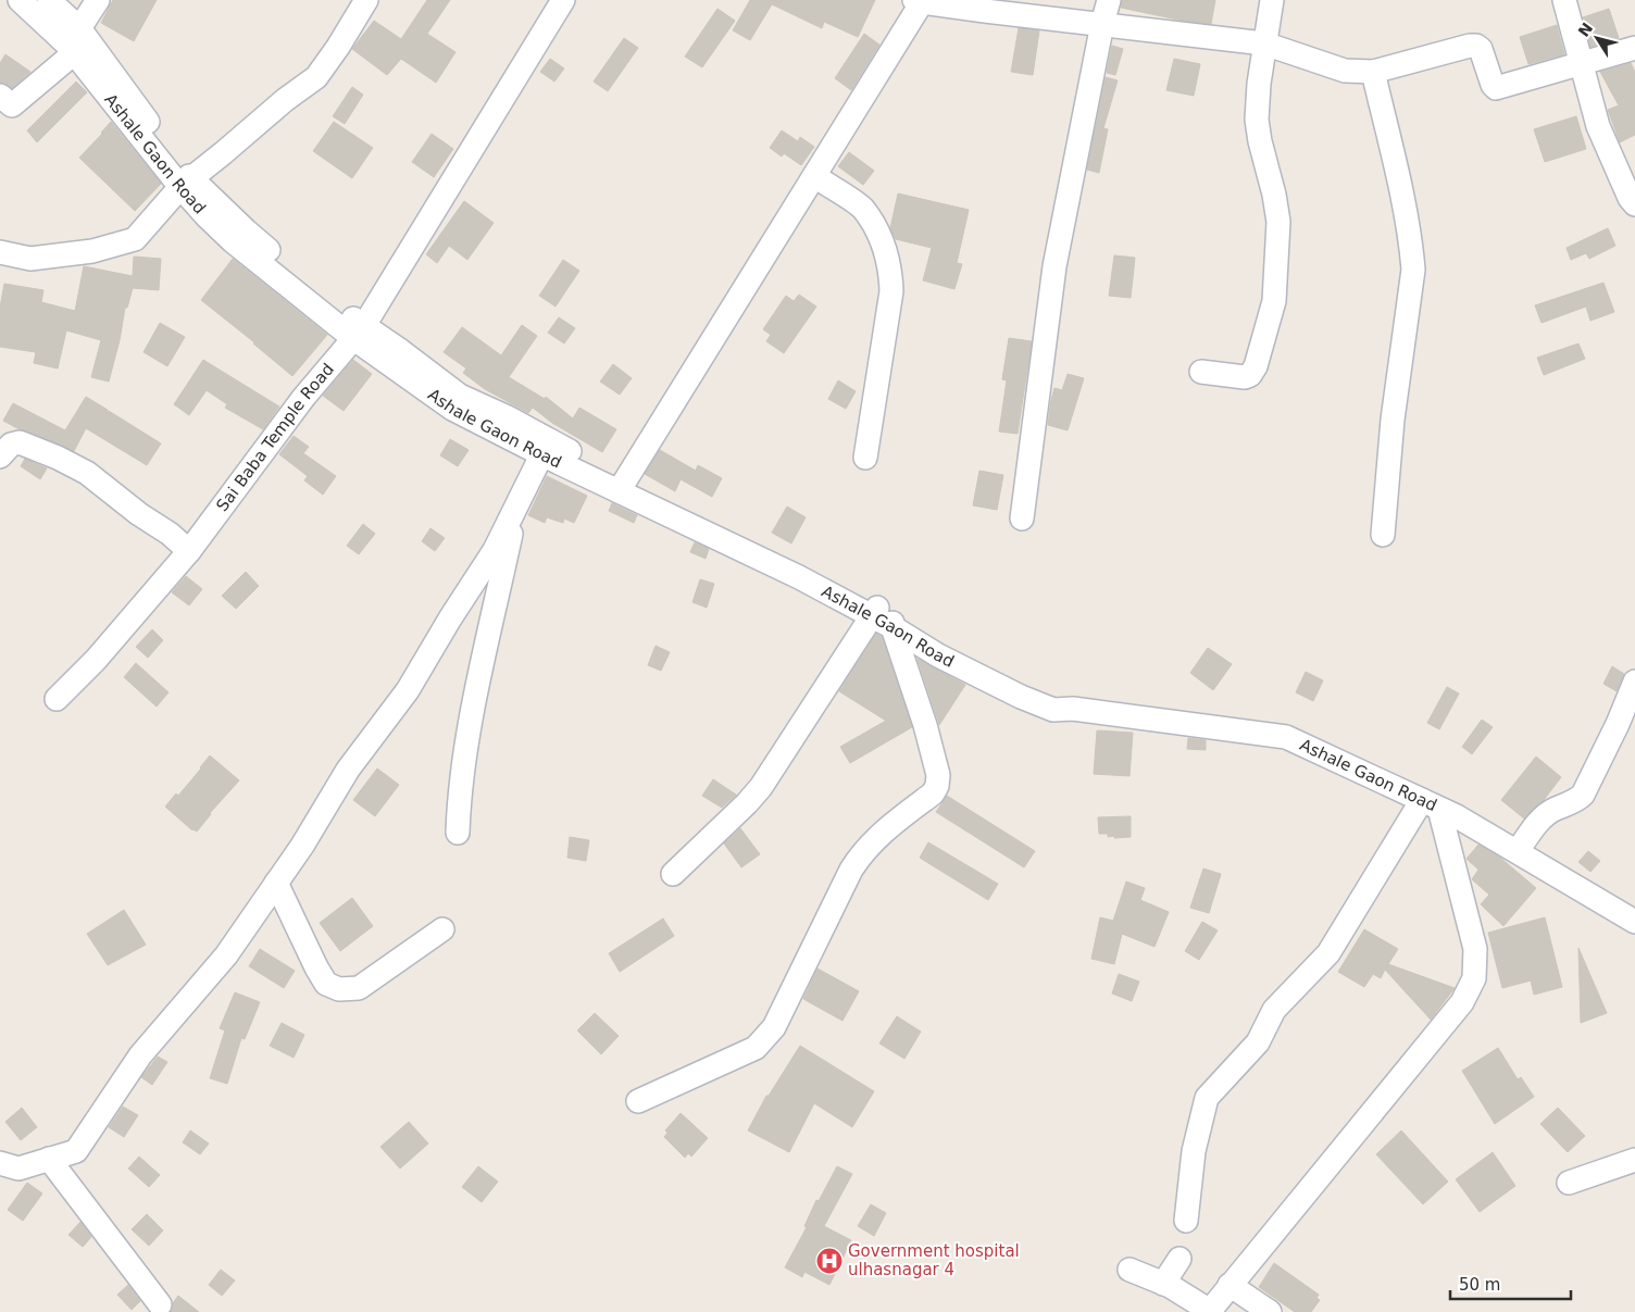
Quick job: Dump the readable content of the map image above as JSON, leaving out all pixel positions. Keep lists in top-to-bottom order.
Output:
{
  "streets": {
    "street": ["Ashale Gaon Road", "Sai Baba Temple Road"]
  },
  "crossings": [
    ["Ashale Gaon Road", "Sai Baba Temple Road"]
  ],
  "places": {
    "hospital": ["Government hospital ulhasnagar 4"]
  },
  "scale_bar": "50 m",
  "north": "top left"
}
